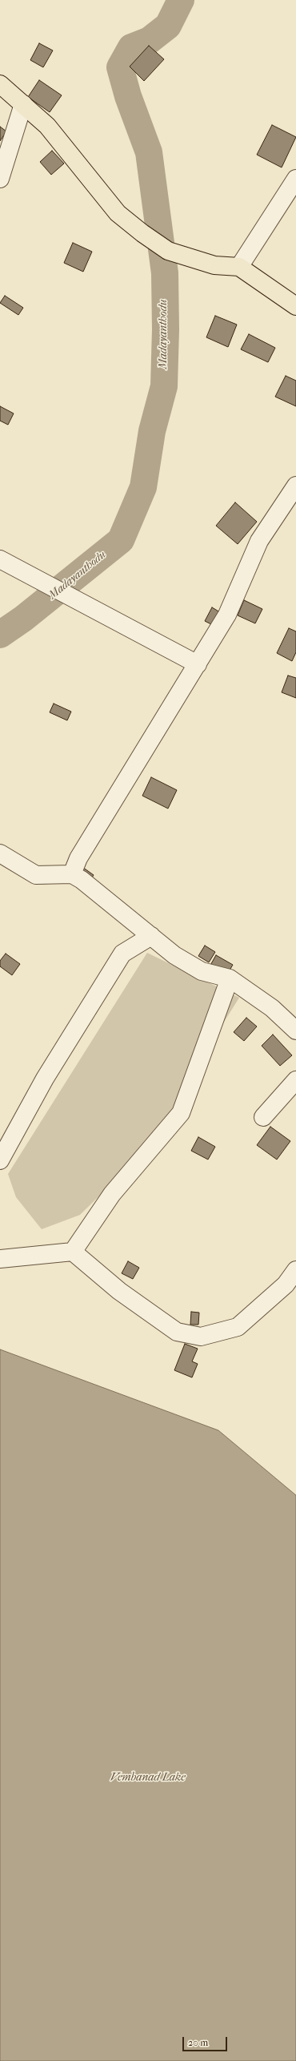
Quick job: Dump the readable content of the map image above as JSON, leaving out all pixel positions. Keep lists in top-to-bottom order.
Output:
{
  "water": ["Madayanthodu", "Vembanad Lake"],
  "scale_bar": "20 m"
}
